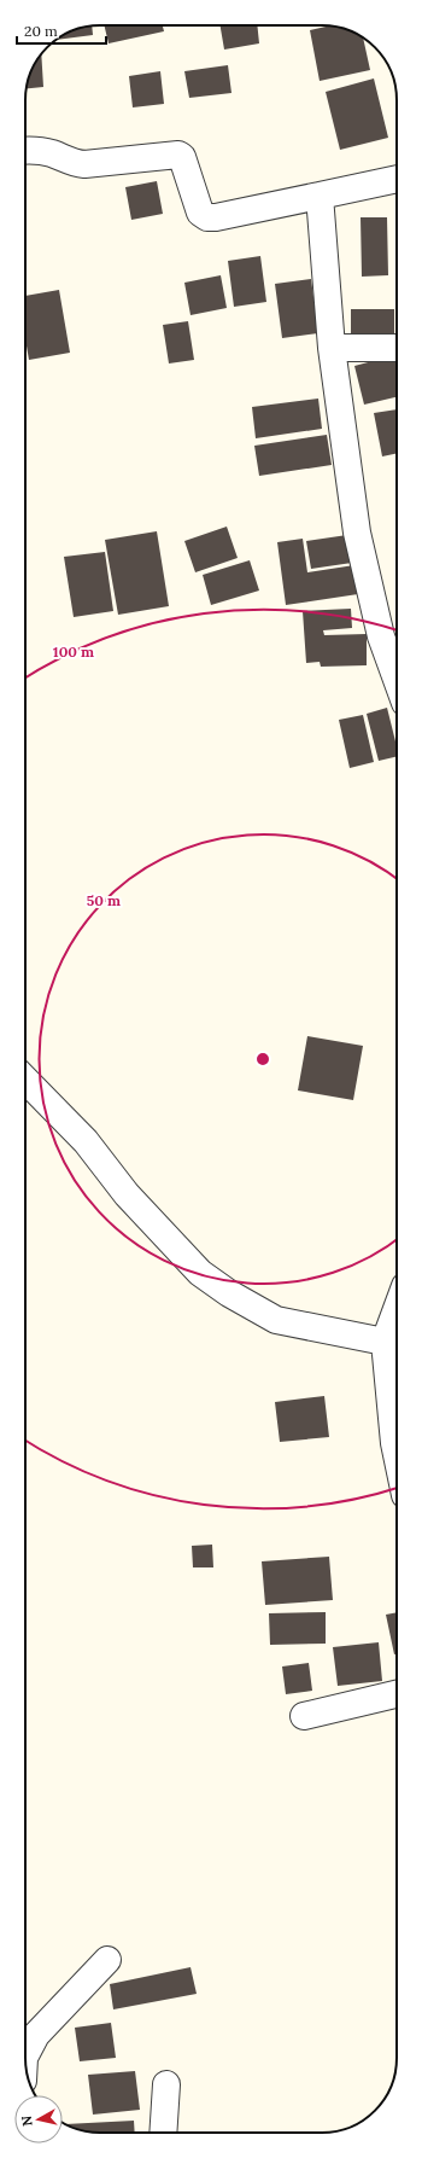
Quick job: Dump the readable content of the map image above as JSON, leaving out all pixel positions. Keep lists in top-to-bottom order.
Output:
{
  "scale_bar": "20 m",
  "north": "left",
  "rings": ["100 m", "50 m"]
}
